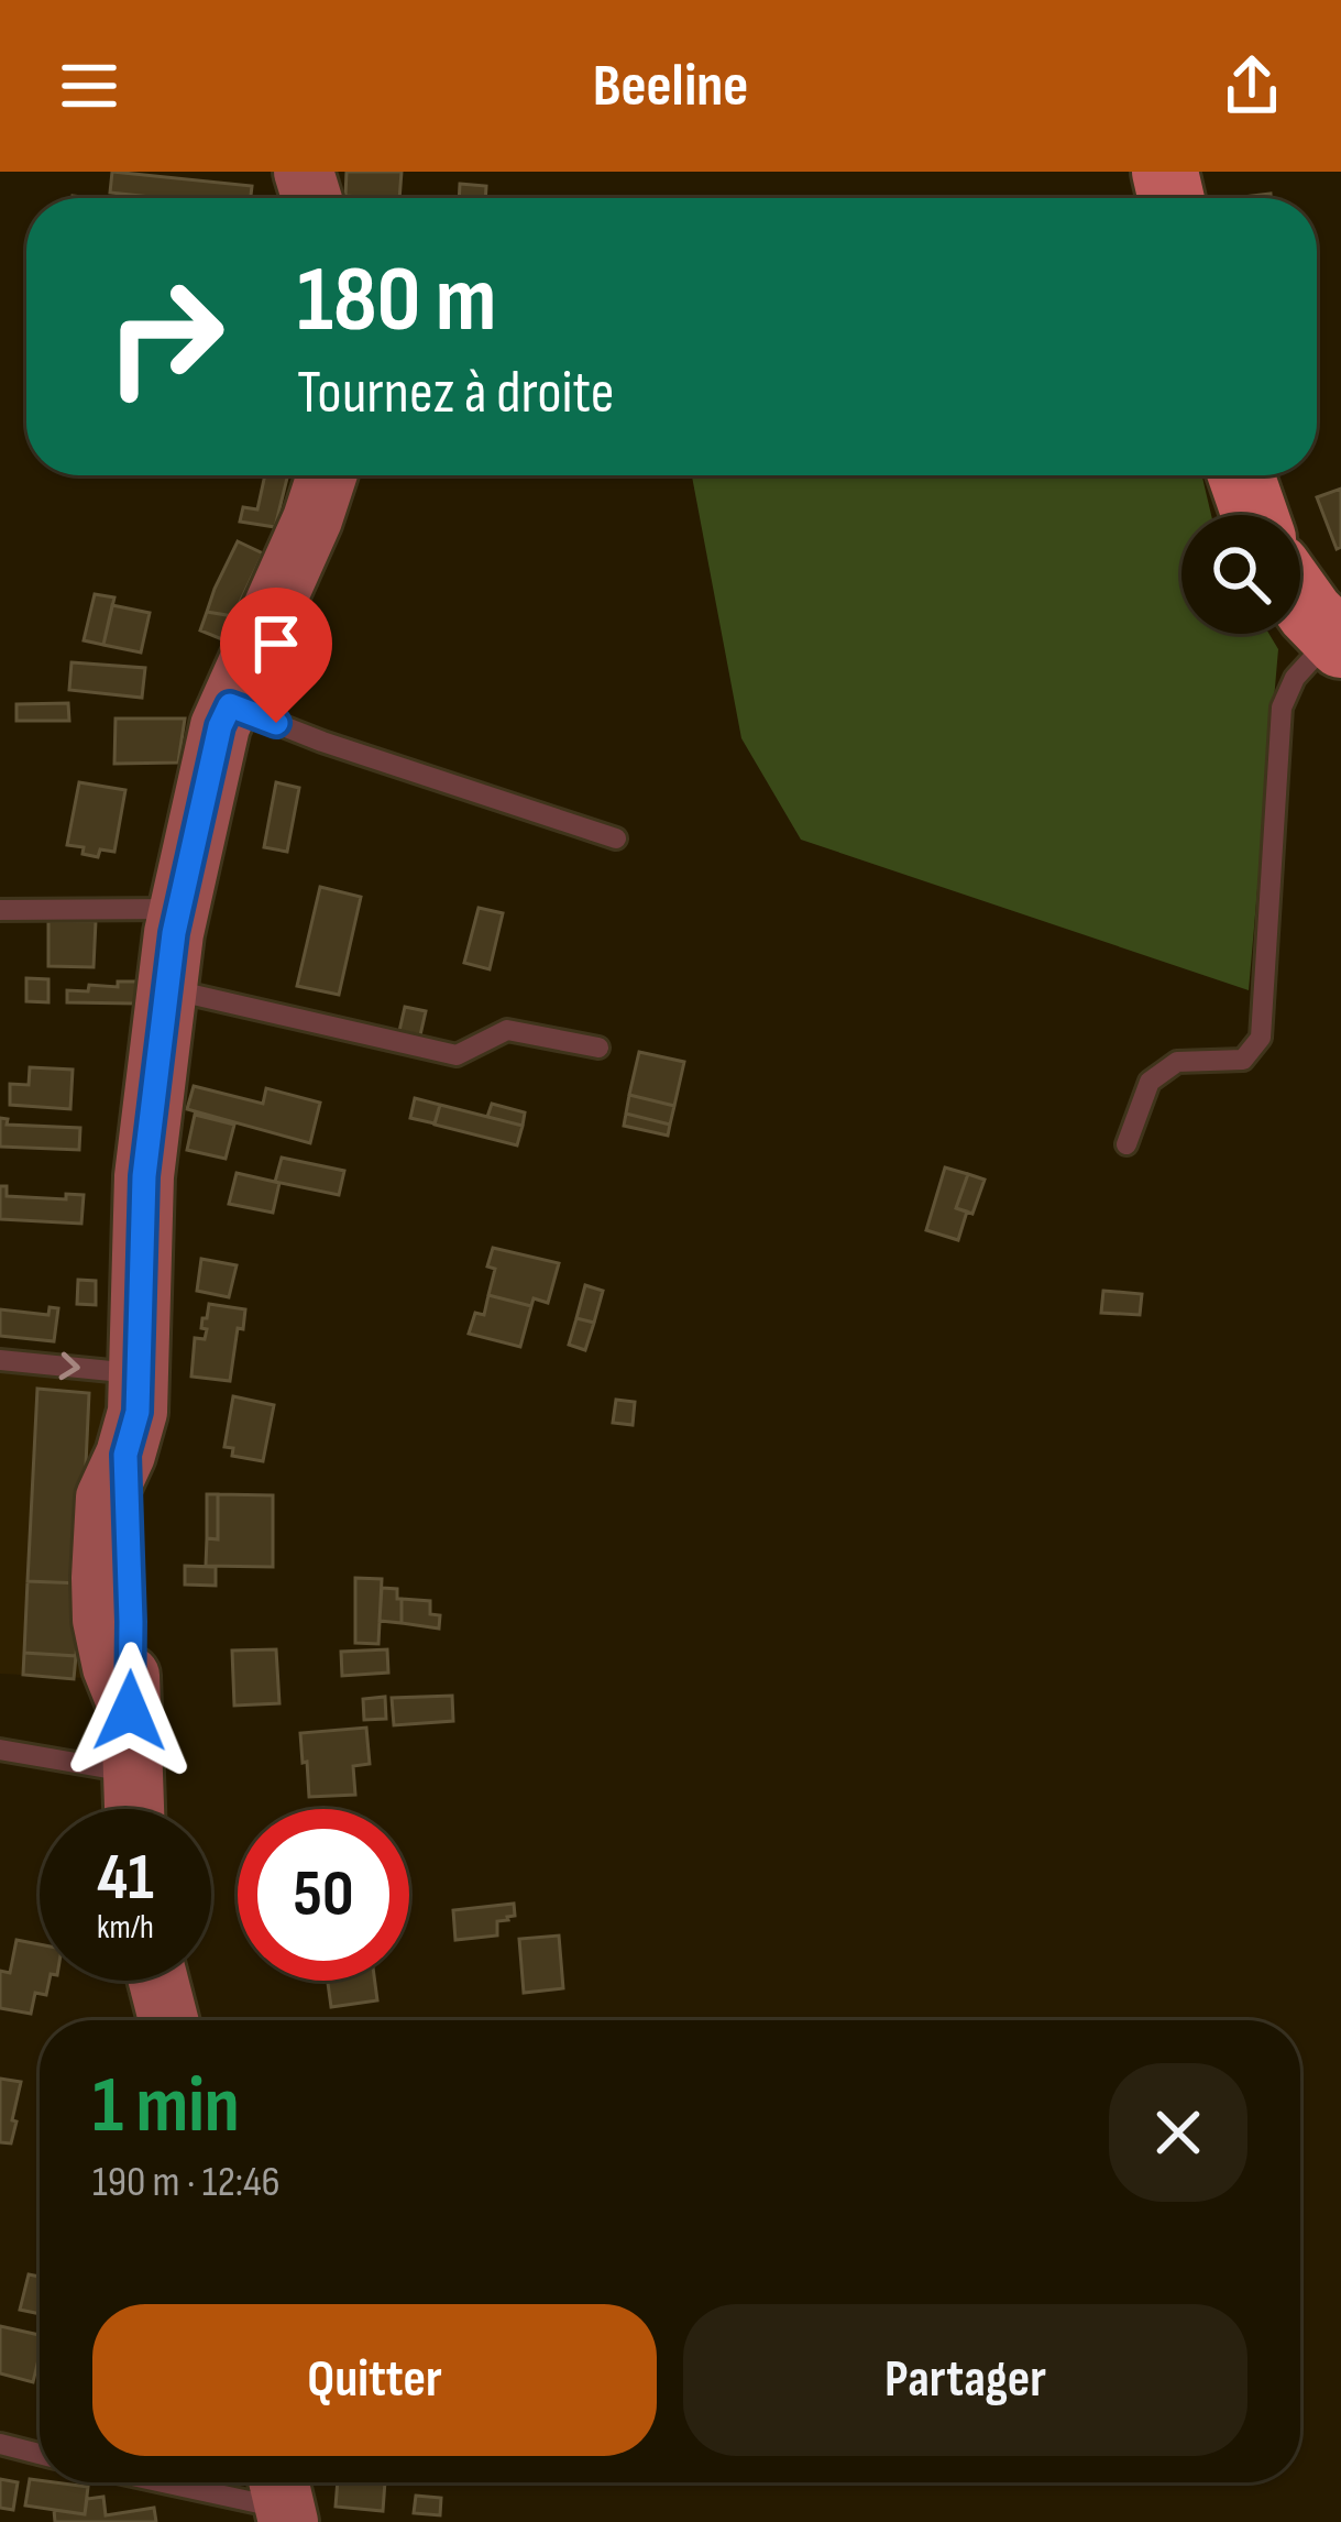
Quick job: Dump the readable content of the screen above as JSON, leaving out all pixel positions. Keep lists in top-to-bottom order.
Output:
{
  "page": {
    "header": "Beeline",
    "turn": ["180 m", "Tournez à droite"],
    "speed": "41 km/h",
    "limit": "50",
    "heading": ["1 min", "190 m · 12:46"],
    "buttons": ["Quitter", "Partager"]
  }
}
